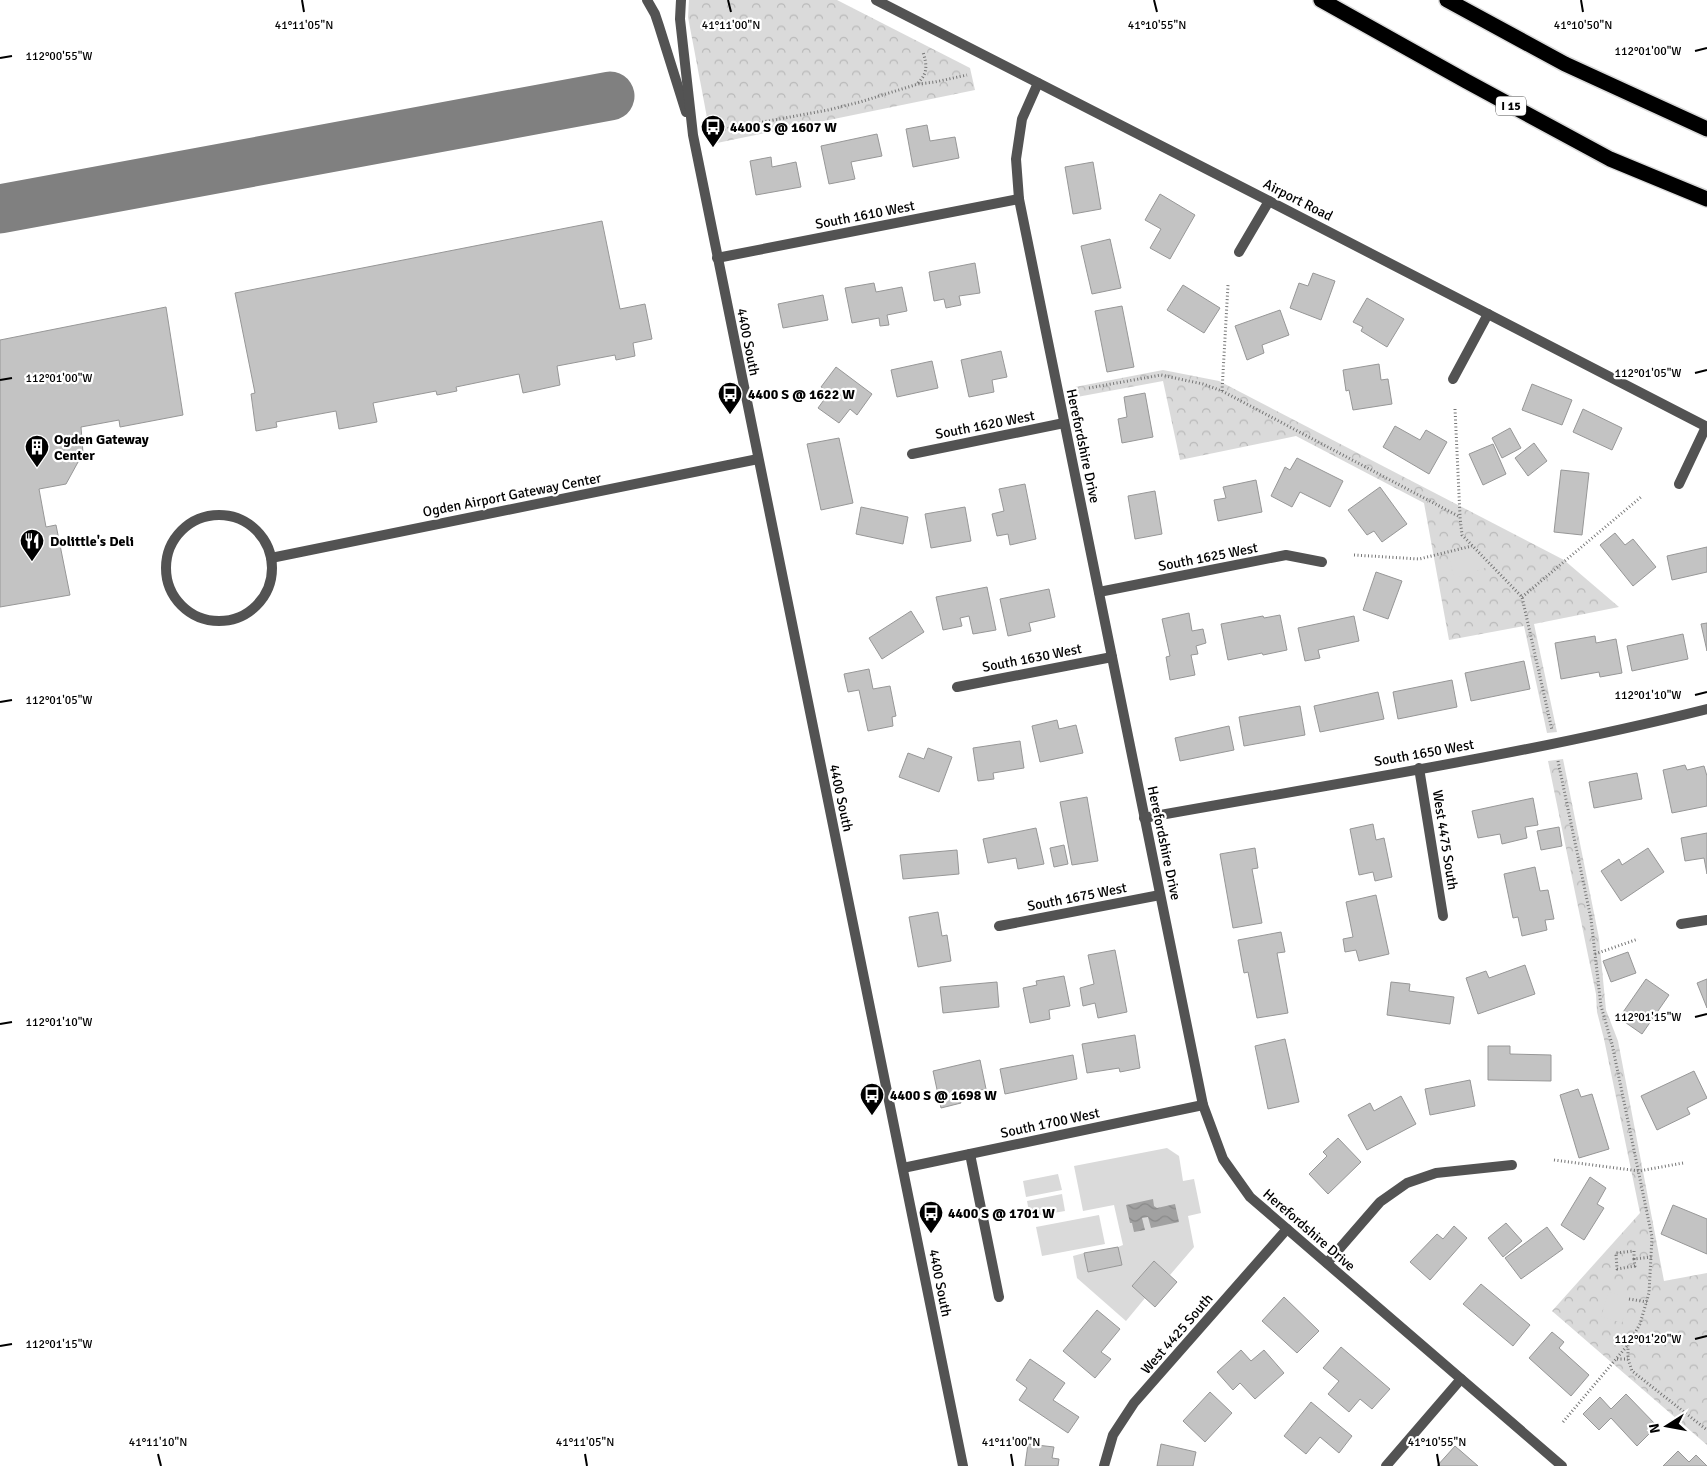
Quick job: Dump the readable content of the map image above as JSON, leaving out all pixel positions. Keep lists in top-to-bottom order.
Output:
{
  "streets": {
    "highway": ["I 15"],
    "street": [
      "Airport Road",
      "South 1610 West",
      "4400 South",
      "South 1620 West",
      "Herefordshire Drive",
      "Ogden Airport Gateway Center",
      "South 1625 West",
      "South 1630 West",
      "South 1650 West",
      "West 4475 South",
      "South 1675 West",
      "South 1700 West",
      "West 4425 South"
    ]
  },
  "crossings": [
    ["Airport Road", "Herefordshire Drive"],
    ["South 1610 West", "4400 South"],
    ["South 1610 West", "Herefordshire Drive"],
    ["4400 South", "Ogden Airport Gateway Center"],
    ["4400 South", "South 1700 West"],
    ["South 1620 West", "Herefordshire Drive"],
    ["Herefordshire Drive", "South 1625 West"],
    ["Herefordshire Drive", "South 1630 West"],
    ["Herefordshire Drive", "South 1650 West"],
    ["Herefordshire Drive", "South 1675 West"],
    ["Herefordshire Drive", "South 1700 West"],
    ["Herefordshire Drive", "West 4425 South"],
    ["South 1650 West", "West 4475 South"]
  ],
  "places": {
    "bus stop": [
      "4400 S @ 1607 W",
      "4400 S @ 1622 W",
      "4400 S @ 1698 W",
      "4400 S @ 1701 W"
    ],
    "building": ["Ogden Gateway Center"],
    "restaurant": ["Dolittle's Deli"]
  },
  "north": "left",
  "coordinates": [
    "41°11'05\"N",
    "41°11'00\"N",
    "41°10'55\"N",
    "41°10'50\"N",
    "112°01'00\"W",
    "112°00'55\"W",
    "112°01'05\"W",
    "112°01'10\"W",
    "112°01'15\"W",
    "112°01'20\"W",
    "41°11'10\"N"
  ]
}
